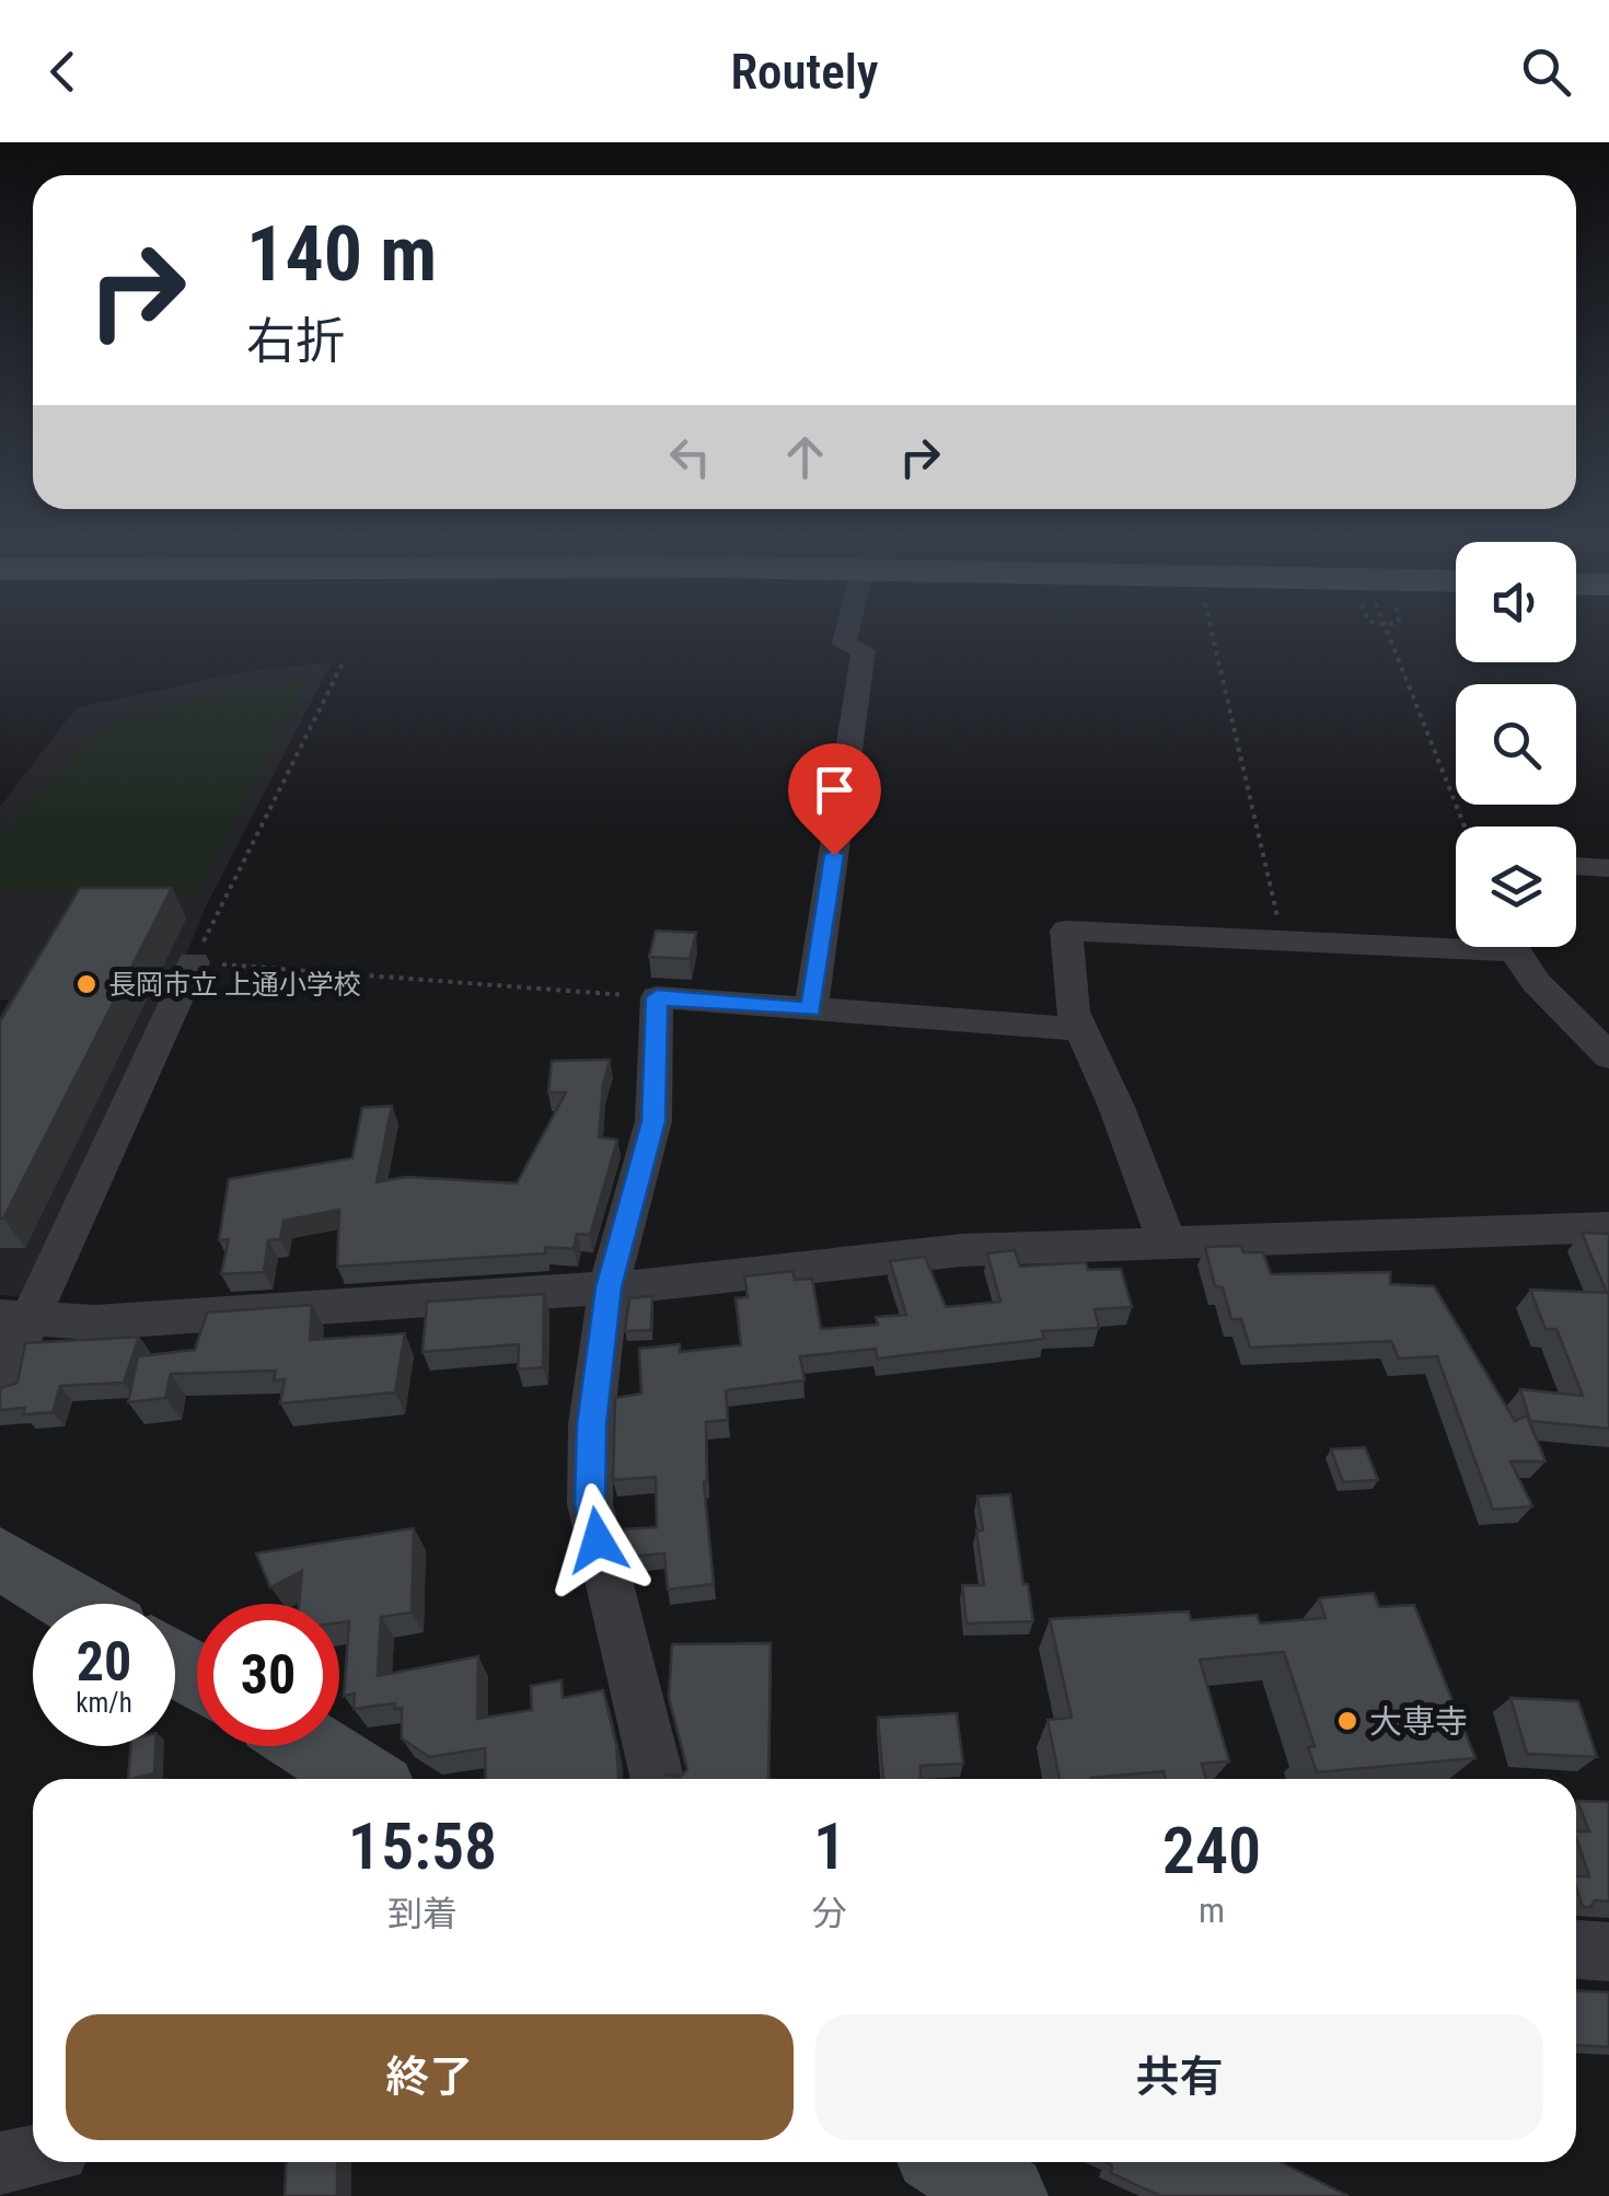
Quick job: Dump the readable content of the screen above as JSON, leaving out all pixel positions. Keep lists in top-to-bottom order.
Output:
{
  "places": ["長岡市立 上通小学校", "大専寺"],
  "page": {
    "header": "Routely",
    "turn": ["140 m", "右折"],
    "speed": "20 km/h",
    "limit": "30",
    "eta": [
      "15:58",
      "到着",
      "1",
      "分",
      "240",
      "m"
    ],
    "buttons": ["終了", "共有"]
  }
}
